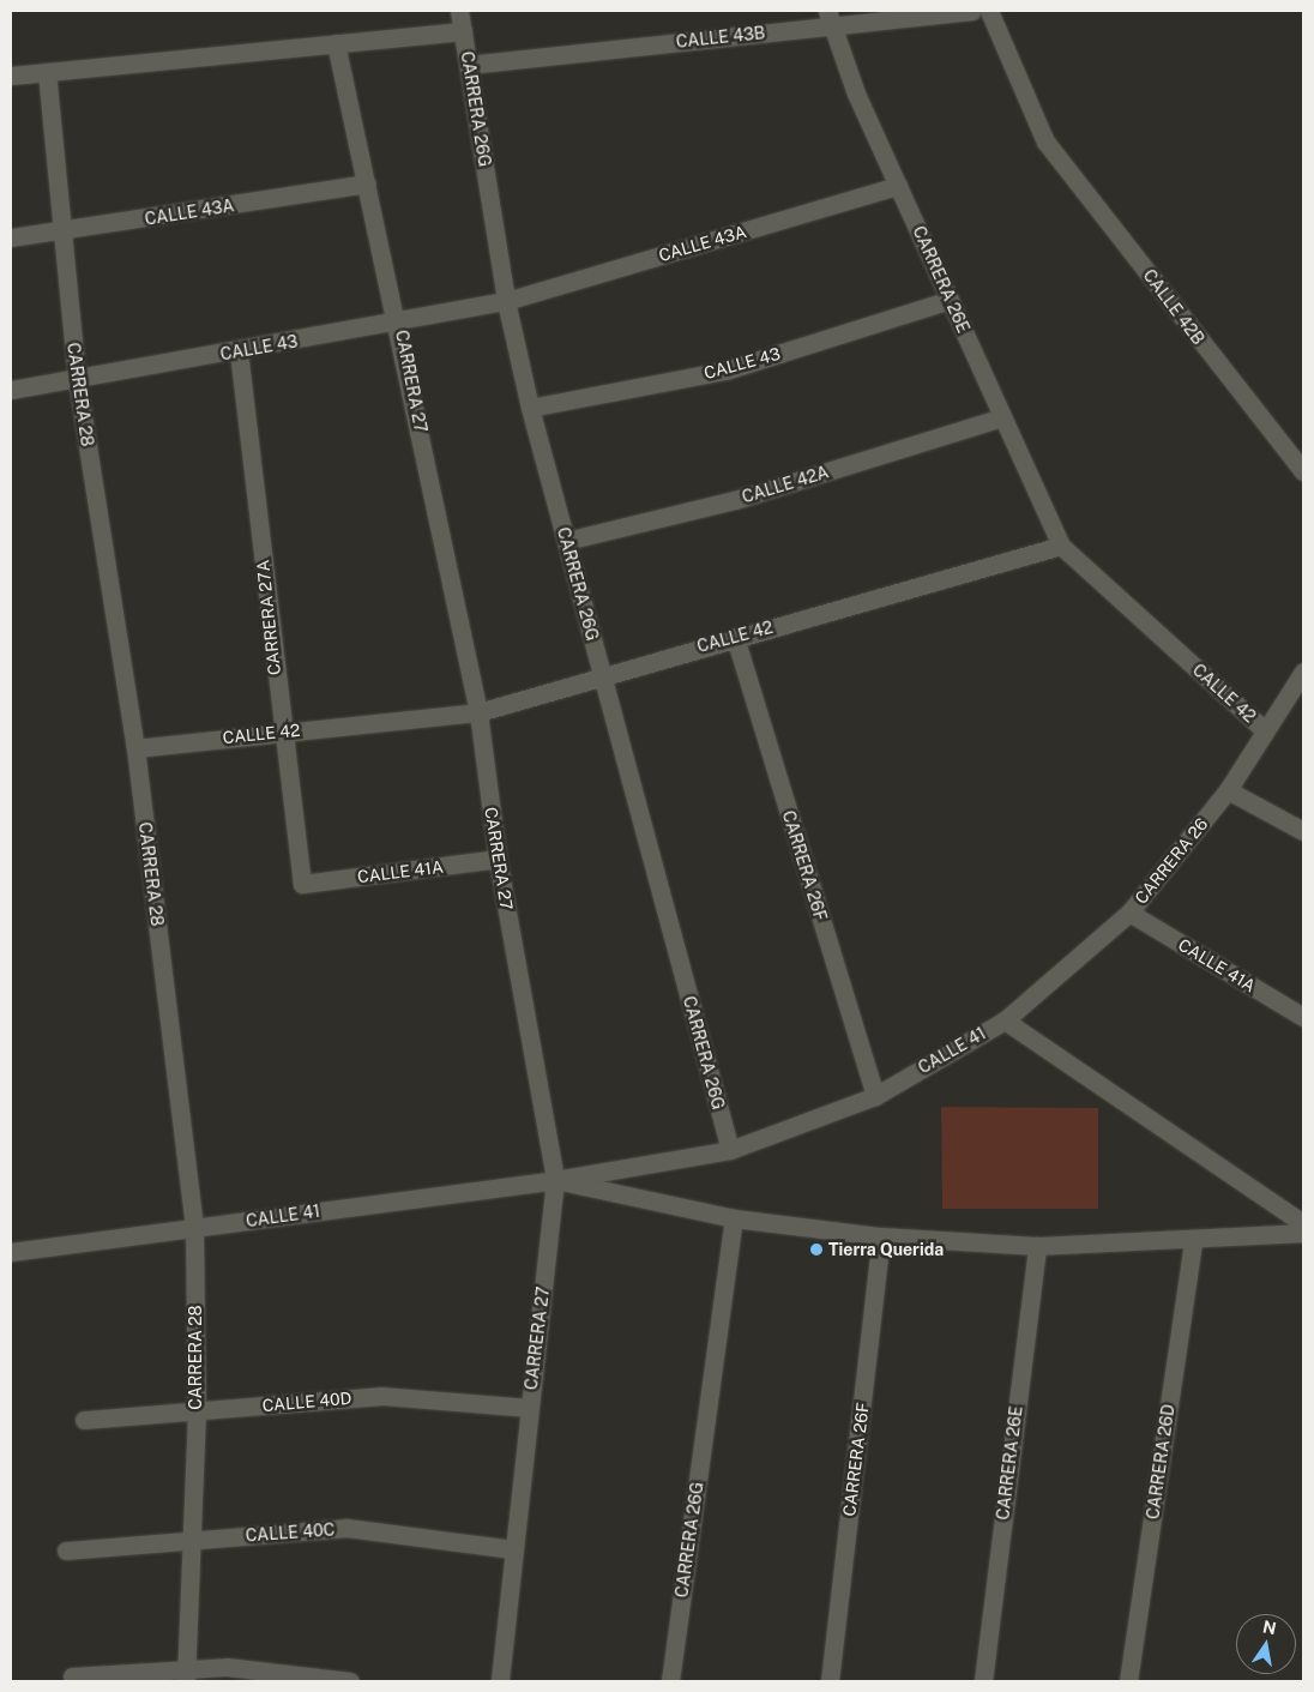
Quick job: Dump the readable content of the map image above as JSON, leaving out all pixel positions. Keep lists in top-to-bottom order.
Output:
{
  "streets": {
    "street": [
      "CALLE 43B",
      "CARRERA 26G",
      "CALLE 43A",
      "CARRERA 26E",
      "CALLE 42B",
      "CALLE 43",
      "CARRERA 27",
      "CARRERA 28",
      "CALLE 42A",
      "CARRERA 27A",
      "CALLE 42",
      "CARRERA 26",
      "CARRERA 26F",
      "CALLE 41A",
      "CALLE 41",
      "CALLE 40D",
      "CARRERA 26D",
      "CALLE 40C"
    ]
  },
  "crossings": [
    ["CALLE 43B", "CARRERA 26G"],
    ["CALLE 43B", "CARRERA 26E"],
    ["CARRERA 26G", "CALLE 43A"],
    ["CARRERA 26G", "CALLE 43"],
    ["CARRERA 26G", "CALLE 42A"],
    ["CARRERA 26G", "CALLE 42"],
    ["CARRERA 26G", "CALLE 41"],
    ["CALLE 43A", "CARRERA 26E"],
    ["CALLE 43A", "CALLE 43"],
    ["CALLE 43A", "CARRERA 27"],
    ["CALLE 43A", "CARRERA 28"],
    ["CARRERA 26E", "CALLE 43"],
    ["CARRERA 26E", "CALLE 42A"],
    ["CARRERA 26E", "CALLE 42"],
    ["CARRERA 26E", "CALLE 41"],
    ["CALLE 43", "CARRERA 27"],
    ["CALLE 43", "CARRERA 28"],
    ["CALLE 43", "CARRERA 27A"],
    ["CARRERA 27", "CALLE 42"],
    ["CARRERA 27", "CALLE 41A"],
    ["CARRERA 27", "CALLE 41"],
    ["CARRERA 27", "CALLE 40D"],
    ["CARRERA 27", "CALLE 40C"],
    ["CARRERA 28", "CALLE 42"],
    ["CARRERA 28", "CALLE 41"],
    ["CARRERA 28", "CALLE 40D"],
    ["CARRERA 28", "CALLE 40C"],
    ["CARRERA 27A", "CALLE 42"],
    ["CARRERA 27A", "CALLE 41A"],
    ["CALLE 42", "CARRERA 26"],
    ["CALLE 42", "CARRERA 26F"],
    ["CARRERA 26", "CALLE 41A"],
    ["CARRERA 26", "CALLE 41"],
    ["CARRERA 26F", "CALLE 41"],
    ["CALLE 41", "CARRERA 26D"]
  ],
  "places": ["Tierra Querida"],
  "north": "top"
}
